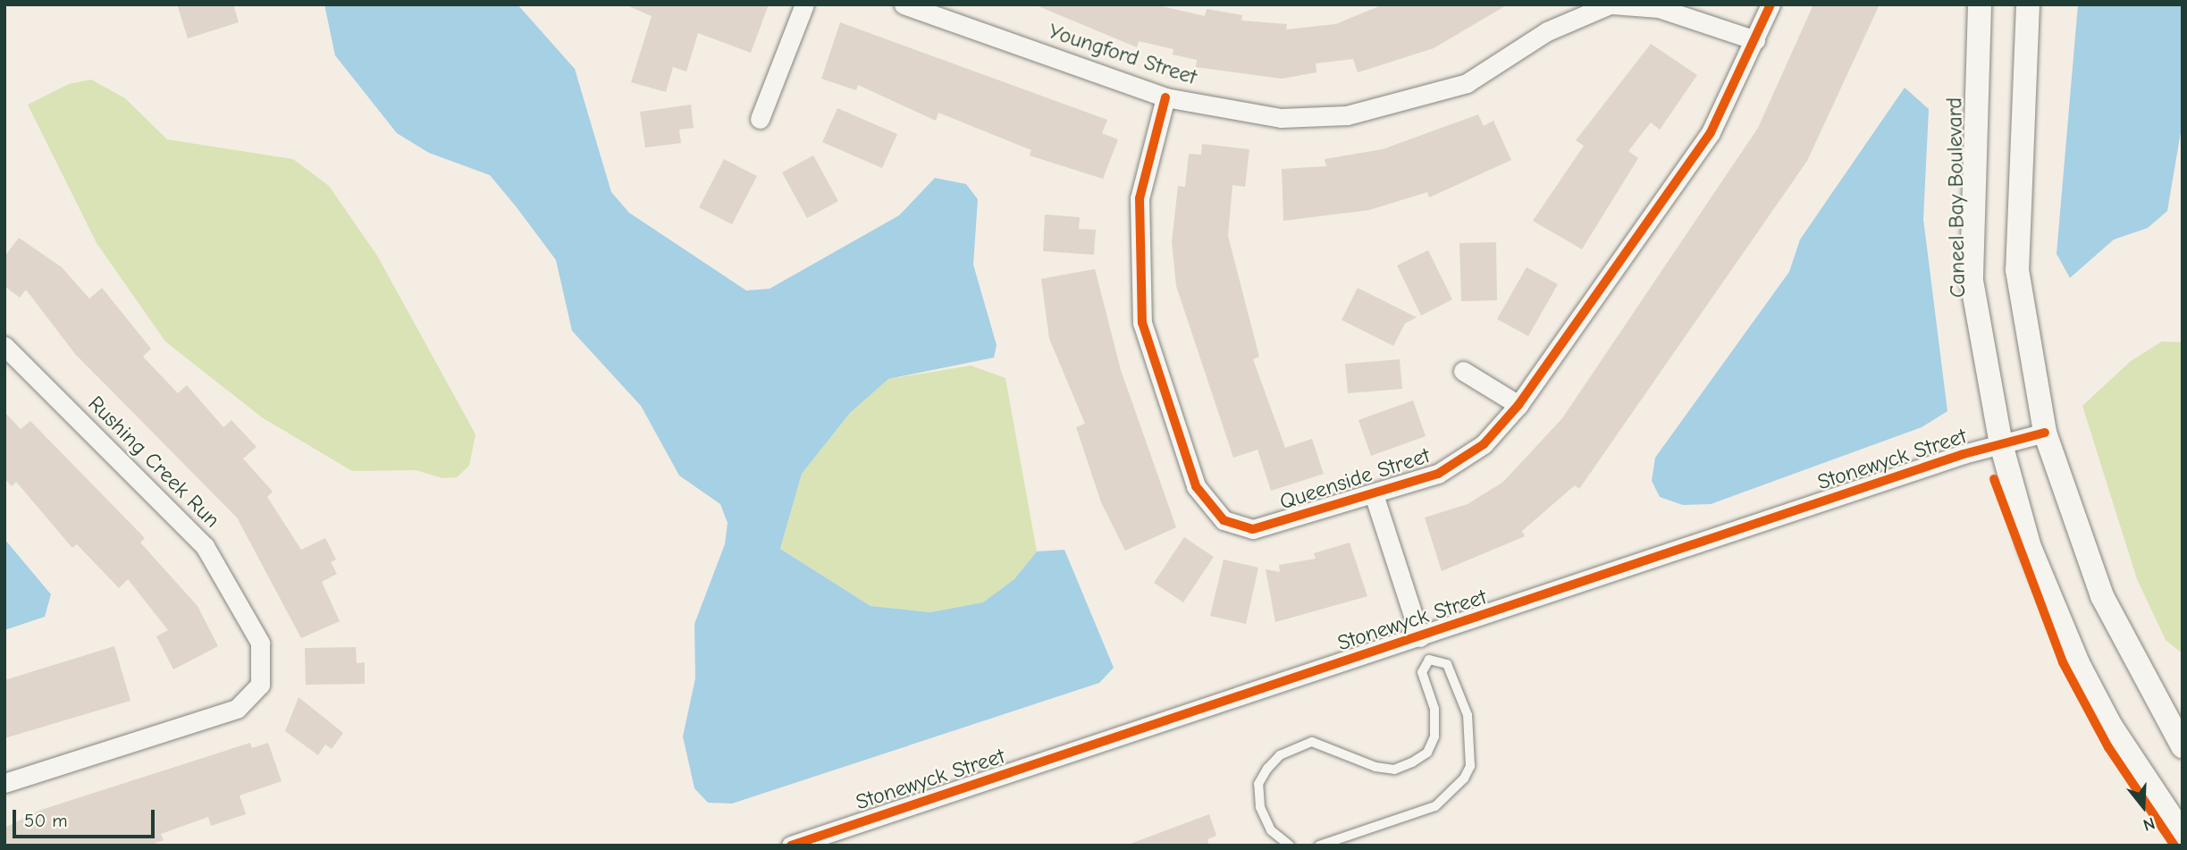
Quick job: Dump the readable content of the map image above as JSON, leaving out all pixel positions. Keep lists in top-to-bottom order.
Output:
{
  "streets": {
    "street": [
      "Youngford Street",
      "Caneel Bay Boulevard",
      "Stonewyck Street",
      "Rushing Creek Run",
      "Queenside Street"
    ]
  },
  "crossings": [
    ["Youngford Street", "Queenside Street"],
    ["Caneel Bay Boulevard", "Stonewyck Street"]
  ],
  "scale_bar": "50 m",
  "north": "bottom"
}
